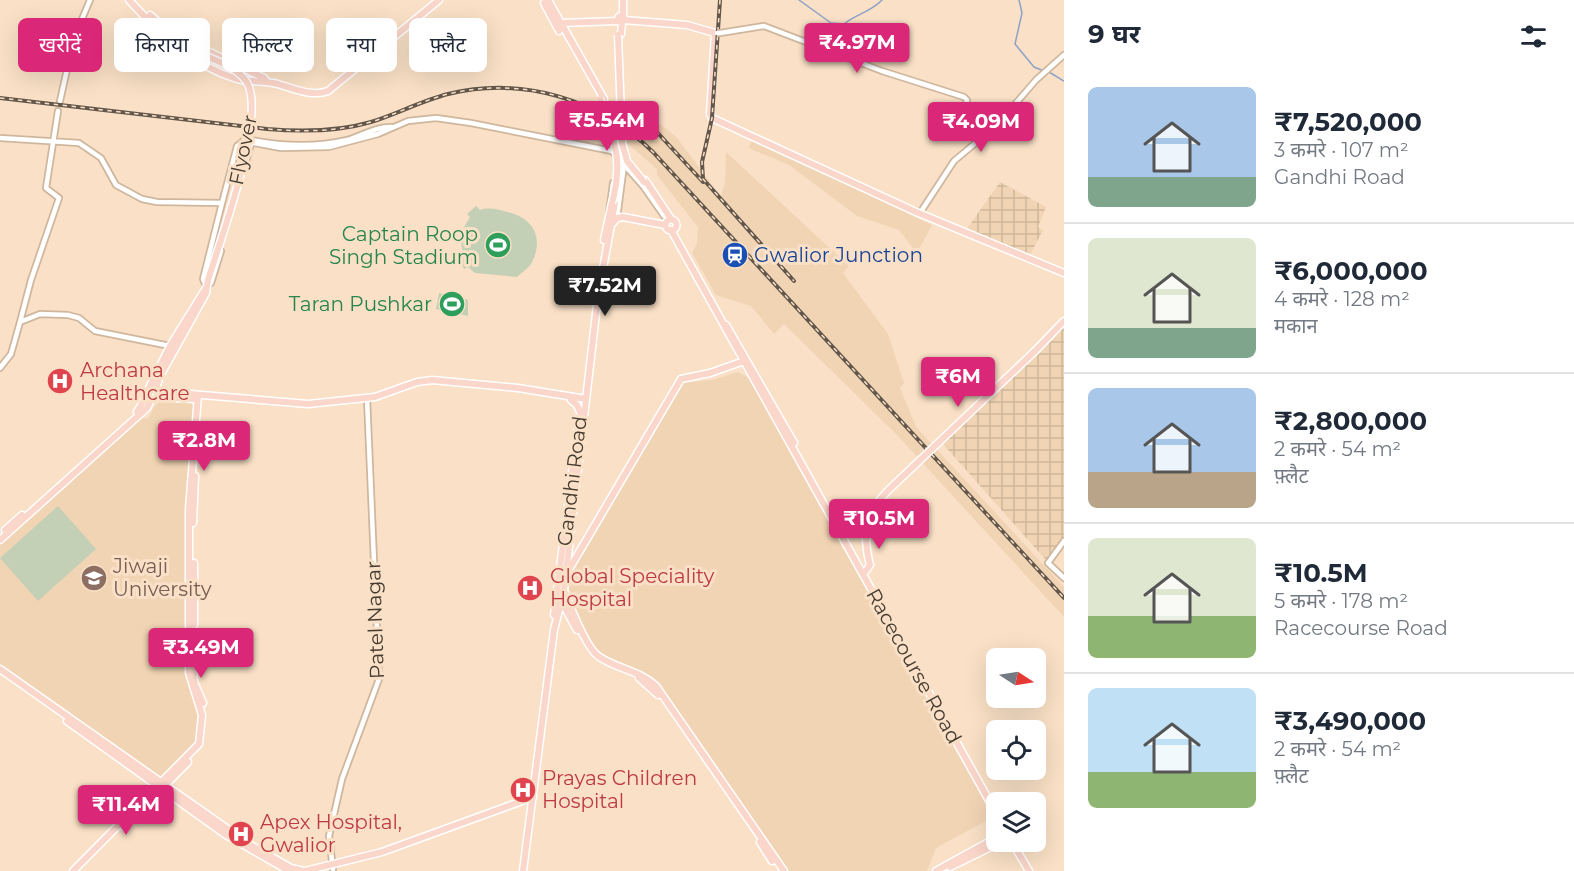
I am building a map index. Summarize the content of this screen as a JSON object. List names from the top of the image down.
{
  "streets": {
    "main road": ["Flyover", "Gandhi Road", "Racecourse Road"],
    "street": ["Patel Nagar"]
  },
  "places": {
    "sports": ["Captain Roop Singh Stadium", "Taran Pushkar"],
    "station": ["Gwalior Junction"],
    "hospital": [
      "Archana Healthcare",
      "Global Speciality Hospital",
      "Prayas Children Hospital",
      "Apex Hospital, Gwalior"
    ],
    "school or university": ["Jiwaji University"]
  },
  "north": "right",
  "page": {
    "heading": "9 घर",
    "chip": [
      "खरीदें",
      "किराया",
      "फ़िल्टर",
      "नया",
      "फ़्लैट"
    ],
    "price": [
      "₹4.97M",
      "₹5.54M",
      "₹4.09M",
      "₹7.52M",
      "₹6M",
      "₹2.8M",
      "₹10.5M",
      "₹3.49M",
      "₹11.4M"
    ],
    "list": [
      {
        "name": "₹7,520,000",
        "note": "3 कमरे · 107 m² · Gandhi Road"
      },
      {
        "name": "₹6,000,000",
        "note": "4 कमरे · 128 m² · मकान"
      },
      {
        "name": "₹2,800,000",
        "note": "2 कमरे · 54 m² · फ़्लैट"
      },
      {
        "name": "₹10.5M",
        "note": "5 कमरे · 178 m² · Racecourse Road"
      },
      {
        "name": "₹3,490,000",
        "note": "2 कमरे · 54 m² · फ़्लैट"
      }
    ]
  }
}
